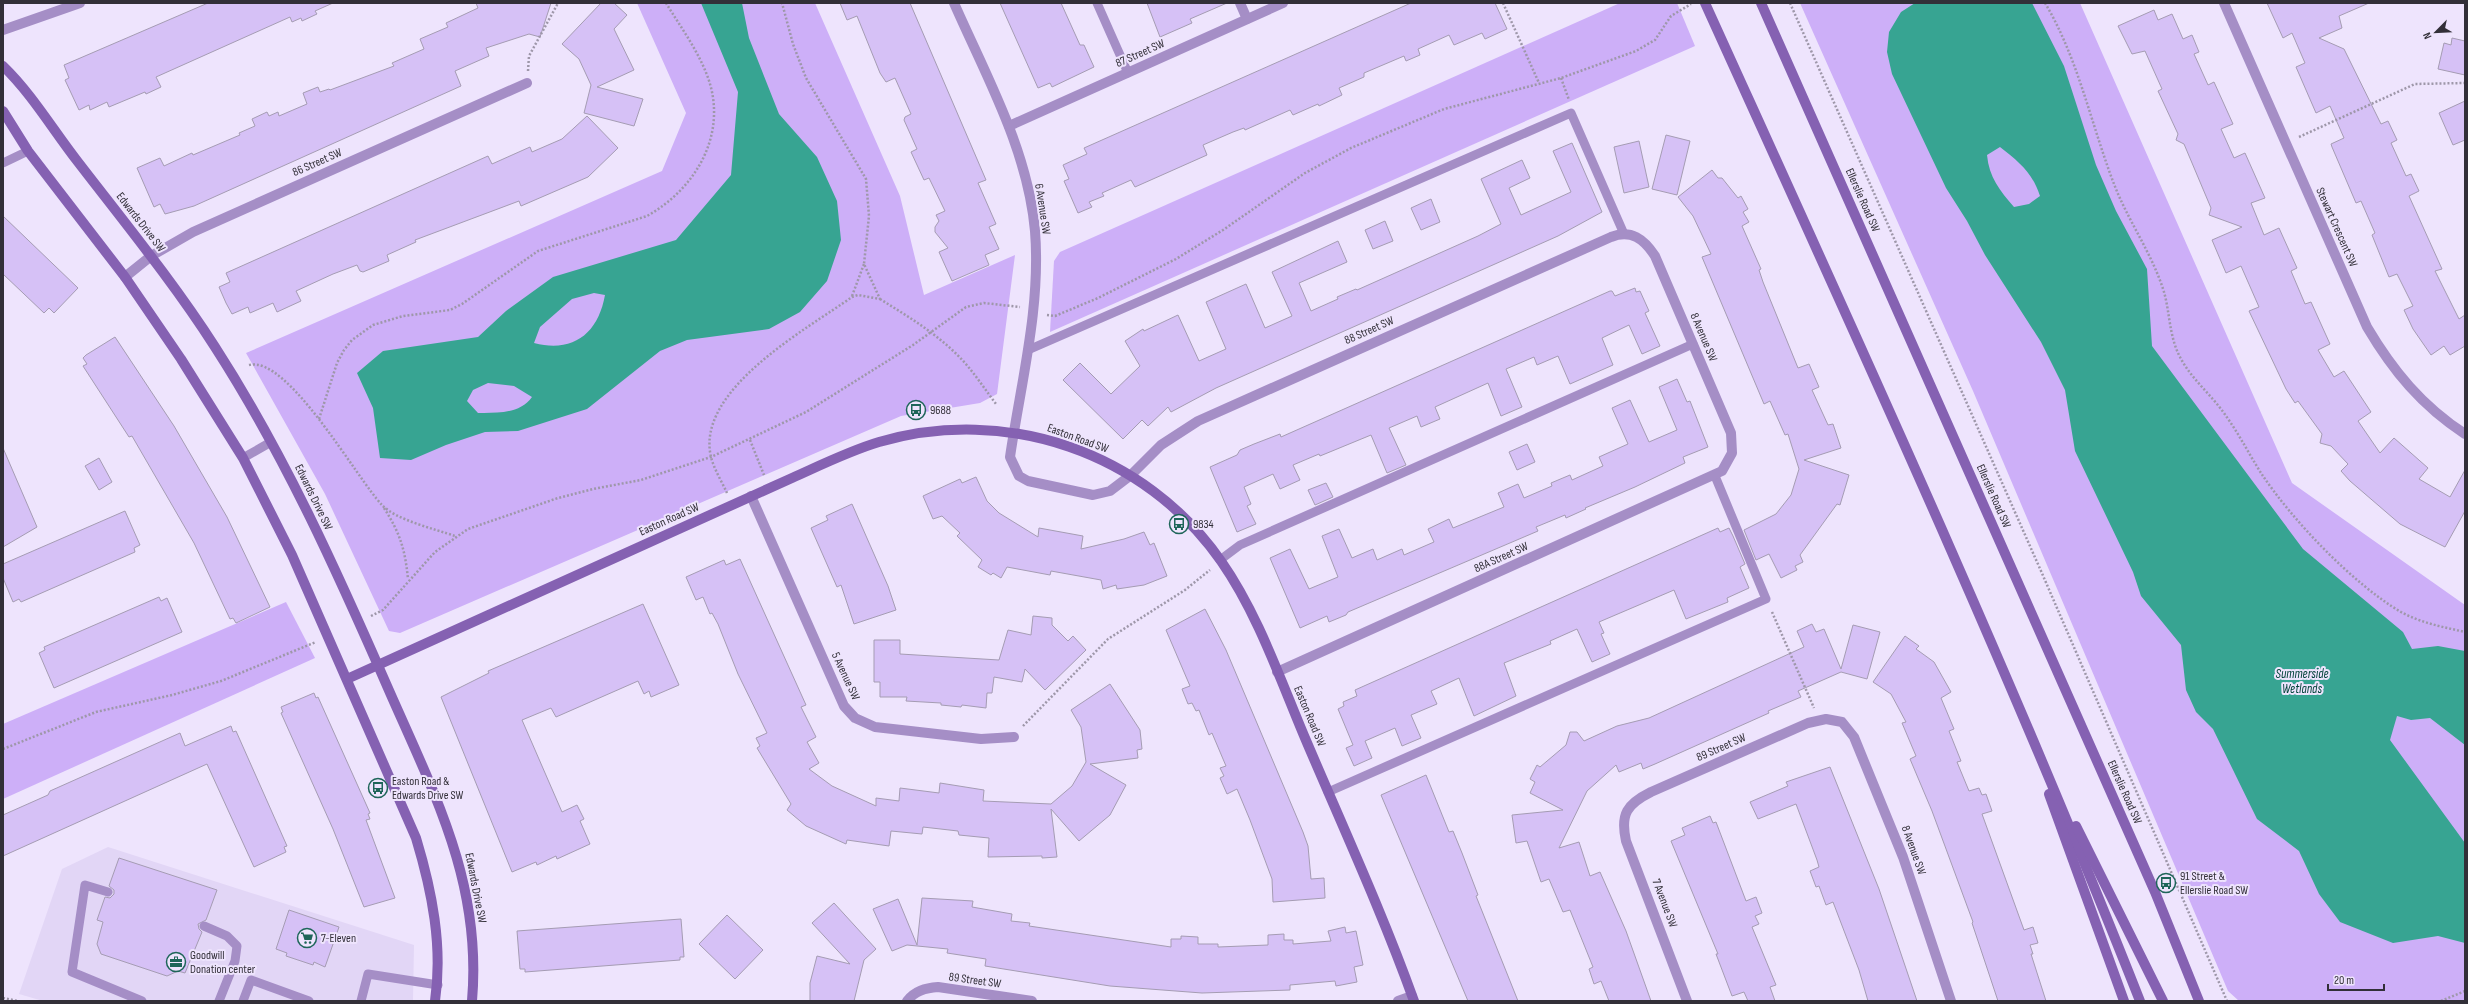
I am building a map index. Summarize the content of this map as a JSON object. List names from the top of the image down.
{
  "streets": {
    "street": [
      "87 Street SW",
      "86 Street SW",
      "Ellerslie Road SW",
      "6 Avenue SW",
      "Edwards Drive SW",
      "Stewart Crescent SW",
      "88 Street SW",
      "8 Avenue SW",
      "Easton Road SW",
      "88A Street SW",
      "5 Avenue SW",
      "89 Street SW",
      "7 Avenue SW"
    ]
  },
  "crossings": [
    ["87 Street SW", "6 Avenue SW"],
    ["86 Street SW", "Edwards Drive SW"],
    ["6 Avenue SW", "Easton Road SW"],
    ["Edwards Drive SW", "Easton Road SW"],
    ["88 Street SW", "8 Avenue SW"],
    ["88 Street SW", "Easton Road SW"],
    ["8 Avenue SW", "88A Street SW"],
    ["8 Avenue SW", "89 Street SW"],
    ["Easton Road SW", "88A Street SW"],
    ["Easton Road SW", "5 Avenue SW"],
    ["89 Street SW", "7 Avenue SW"]
  ],
  "water": ["Summerside Wetlands"],
  "places": {
    "bus stop": [
      "9688",
      "9834",
      "Easton Road & Edwards Drive SW",
      "91 Street & Ellerslie Road SW"
    ],
    "supermarket": ["7-Eleven"],
    "office": ["Goodwill Donation center"]
  },
  "scale_bar": "20 m",
  "north": "bottom left"
}
